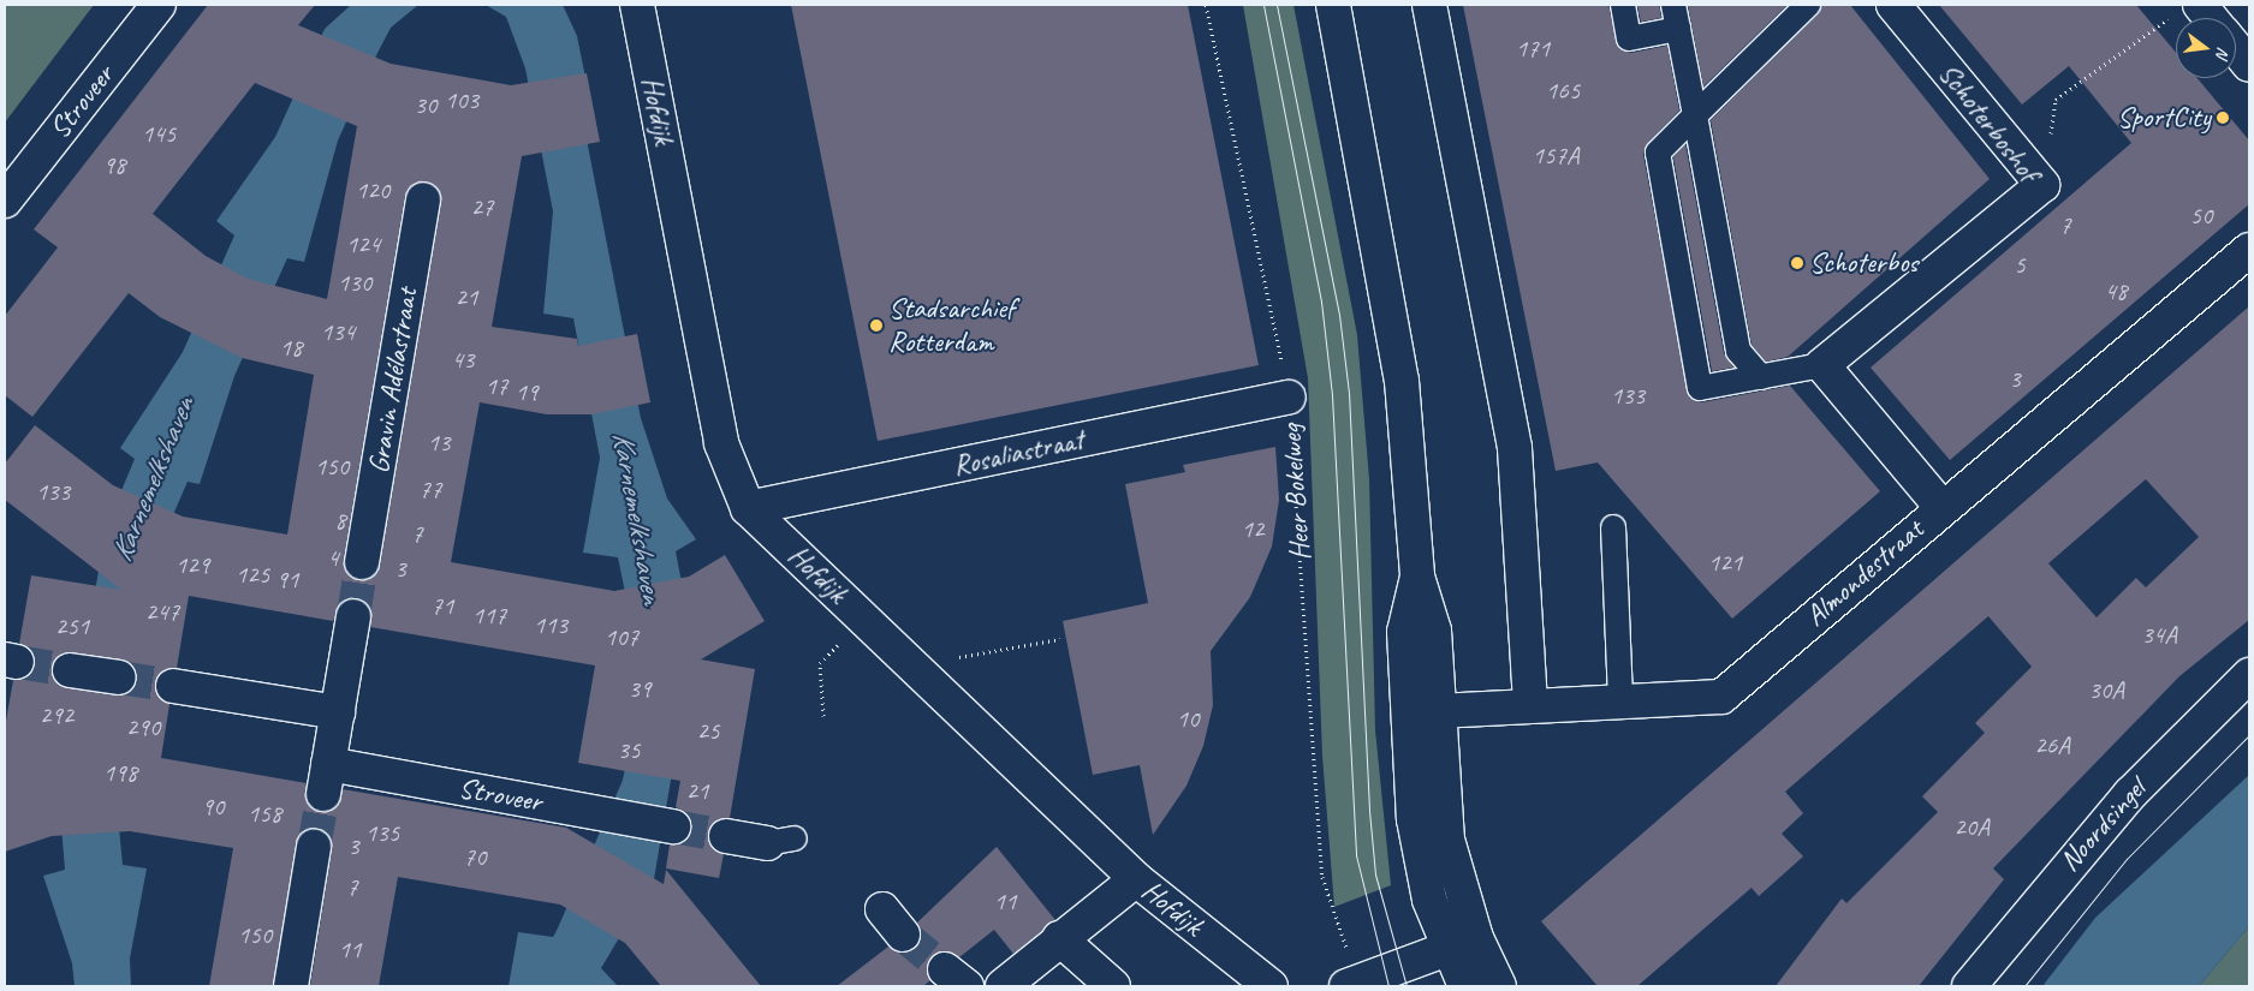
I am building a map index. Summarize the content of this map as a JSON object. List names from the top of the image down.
{
  "streets": {
    "street": [
      "Stroveer",
      "Hofdijk",
      "Schoterboshof",
      "Gravin Adélastraat",
      "Rosaliastraat",
      "Almondestraat",
      "Noordsingel"
    ],
    "path": ["Heer Bokelweg"]
  },
  "crossings": [
    ["Hofdijk", "Rosaliastraat"],
    ["Rosaliastraat", "Heer Bokelweg"]
  ],
  "water": ["Karnemelkshaven"],
  "places": ["SportCity", "Schoterbos", "Stadsarchief Rotterdam"],
  "house_numbers": [
    "171",
    "165",
    "103",
    "30",
    "145",
    "157A",
    "98",
    "120",
    "27",
    "50",
    "7",
    "124",
    "5",
    "130",
    "48",
    "21",
    "134",
    "18",
    "43",
    "3",
    "17",
    "19",
    "133",
    "13",
    "150",
    "77",
    "133",
    "8",
    "12",
    "7",
    "4",
    "121",
    "129",
    "3",
    "125",
    "91",
    "71",
    "247",
    "117",
    "113",
    "251",
    "34A",
    "107",
    "39",
    "30A",
    "292",
    "10",
    "290",
    "25",
    "26A",
    "35",
    "198",
    "21",
    "90",
    "158",
    "20A",
    "135",
    "3",
    "70",
    "7",
    "11",
    "150",
    "11"
  ],
  "north": "right"
}
